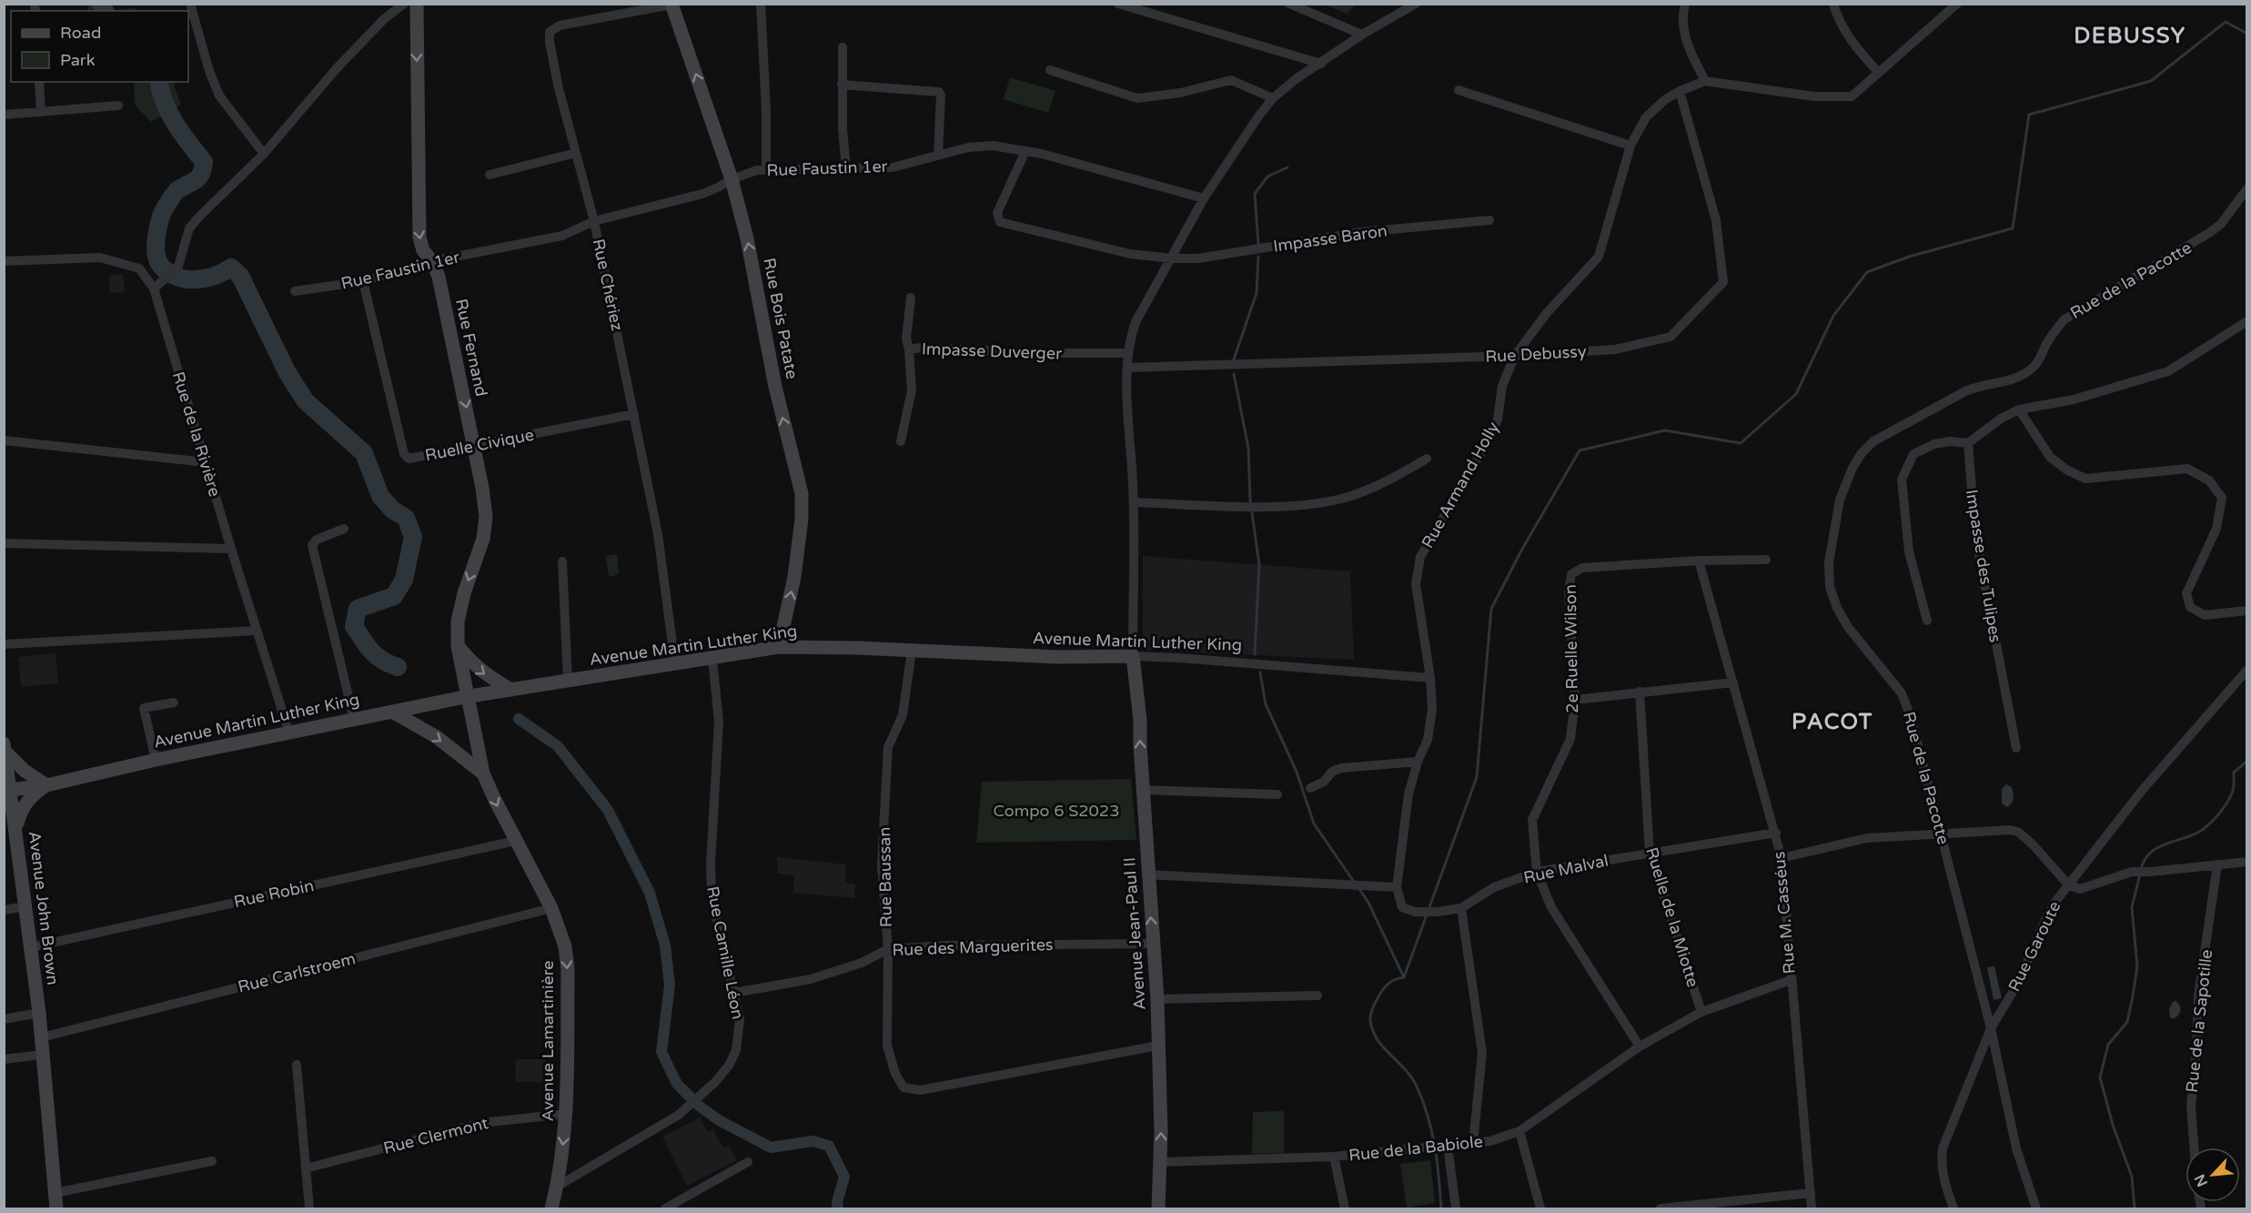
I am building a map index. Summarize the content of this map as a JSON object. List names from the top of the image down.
{
  "streets": {
    "street": [
      "Rue Faustin 1er",
      "Impasse Baron",
      "Rue de la Pacotte",
      "Rue Chériez",
      "Rue Bois Patate",
      "Rue Fernand",
      "Impasse Duverger",
      "Rue Debussy",
      "Rue de la Rivière",
      "Ruelle Civique",
      "Rue Armand Holly",
      "Impasse des Tulipes",
      "Avenue Martin Luther King",
      "2e Ruelle Wilson",
      "Rue Malval",
      "Rue Baussan",
      "Rue Robin",
      "Avenue John Brown",
      "Rue M. Casséus",
      "Ruelle de la Miotte",
      "Avenue Jean-Paul II",
      "Rue Garoute",
      "Rue des Marguerites",
      "Rue Camille Léon",
      "Rue Carlstroem",
      "Rue de la Sapotille",
      "Avenue Lamartinière",
      "Rue Clermont",
      "Rue de la Babiole"
    ]
  },
  "crossings": [
    ["Rue Faustin 1er", "Impasse Baron"],
    ["Rue Faustin 1er", "Rue Chériez"],
    ["Rue Faustin 1er", "Rue Bois Patate"],
    ["Rue Faustin 1er", "Rue Fernand"],
    ["Rue Faustin 1er", "Ruelle Civique"],
    ["Rue de la Pacotte", "Rue Garoute"],
    ["Rue Chériez", "Rue Bois Patate"],
    ["Rue Chériez", "Ruelle Civique"],
    ["Rue Chériez", "Avenue Martin Luther King"],
    ["Rue Bois Patate", "Avenue Martin Luther King"],
    ["Rue Fernand", "Ruelle Civique"],
    ["Rue Fernand", "Avenue Martin Luther King"],
    ["Rue Fernand", "Avenue Lamartinière"],
    ["Rue Debussy", "Rue Armand Holly"],
    ["Rue de la Rivière", "Avenue Martin Luther King"],
    ["Rue Armand Holly", "Avenue Martin Luther King"],
    ["Rue Armand Holly", "Rue Malval"],
    ["Avenue Martin Luther King", "Rue Baussan"],
    ["Avenue Martin Luther King", "Avenue John Brown"],
    ["Avenue Martin Luther King", "Avenue Jean-Paul II"],
    ["Avenue Martin Luther King", "Rue Camille Léon"],
    ["Avenue Martin Luther King", "Avenue Lamartinière"],
    ["2e Ruelle Wilson", "Rue Malval"],
    ["2e Ruelle Wilson", "Rue M. Casséus"],
    ["2e Ruelle Wilson", "Rue de la Babiole"],
    ["Rue Malval", "Rue M. Casséus"],
    ["Rue Malval", "Ruelle de la Miotte"],
    ["Rue Baussan", "Avenue Jean-Paul II"],
    ["Rue Baussan", "Rue des Marguerites"],
    ["Rue Robin", "Avenue John Brown"],
    ["Rue Robin", "Avenue Lamartinière"],
    ["Avenue John Brown", "Rue Carlstroem"],
    ["Rue M. Casséus", "Rue de la Babiole"],
    ["Ruelle de la Miotte", "Rue de la Babiole"],
    ["Avenue Jean-Paul II", "Rue des Marguerites"],
    ["Avenue Jean-Paul II", "Rue de la Babiole"],
    ["Rue des Marguerites", "Rue Camille Léon"],
    ["Rue Camille Léon", "Avenue Lamartinière"],
    ["Rue Carlstroem", "Avenue Lamartinière"],
    ["Avenue Lamartinière", "Rue Clermont"]
  ],
  "one_way": ["Rue Fernand", "Avenue Jean-Paul II", "Avenue Lamartinière"],
  "districts": ["DEBUSSY", "PACOT"],
  "parks": ["Compo 6 S2023"],
  "legend": ["Road", "Park"],
  "north": "bottom left"
}
